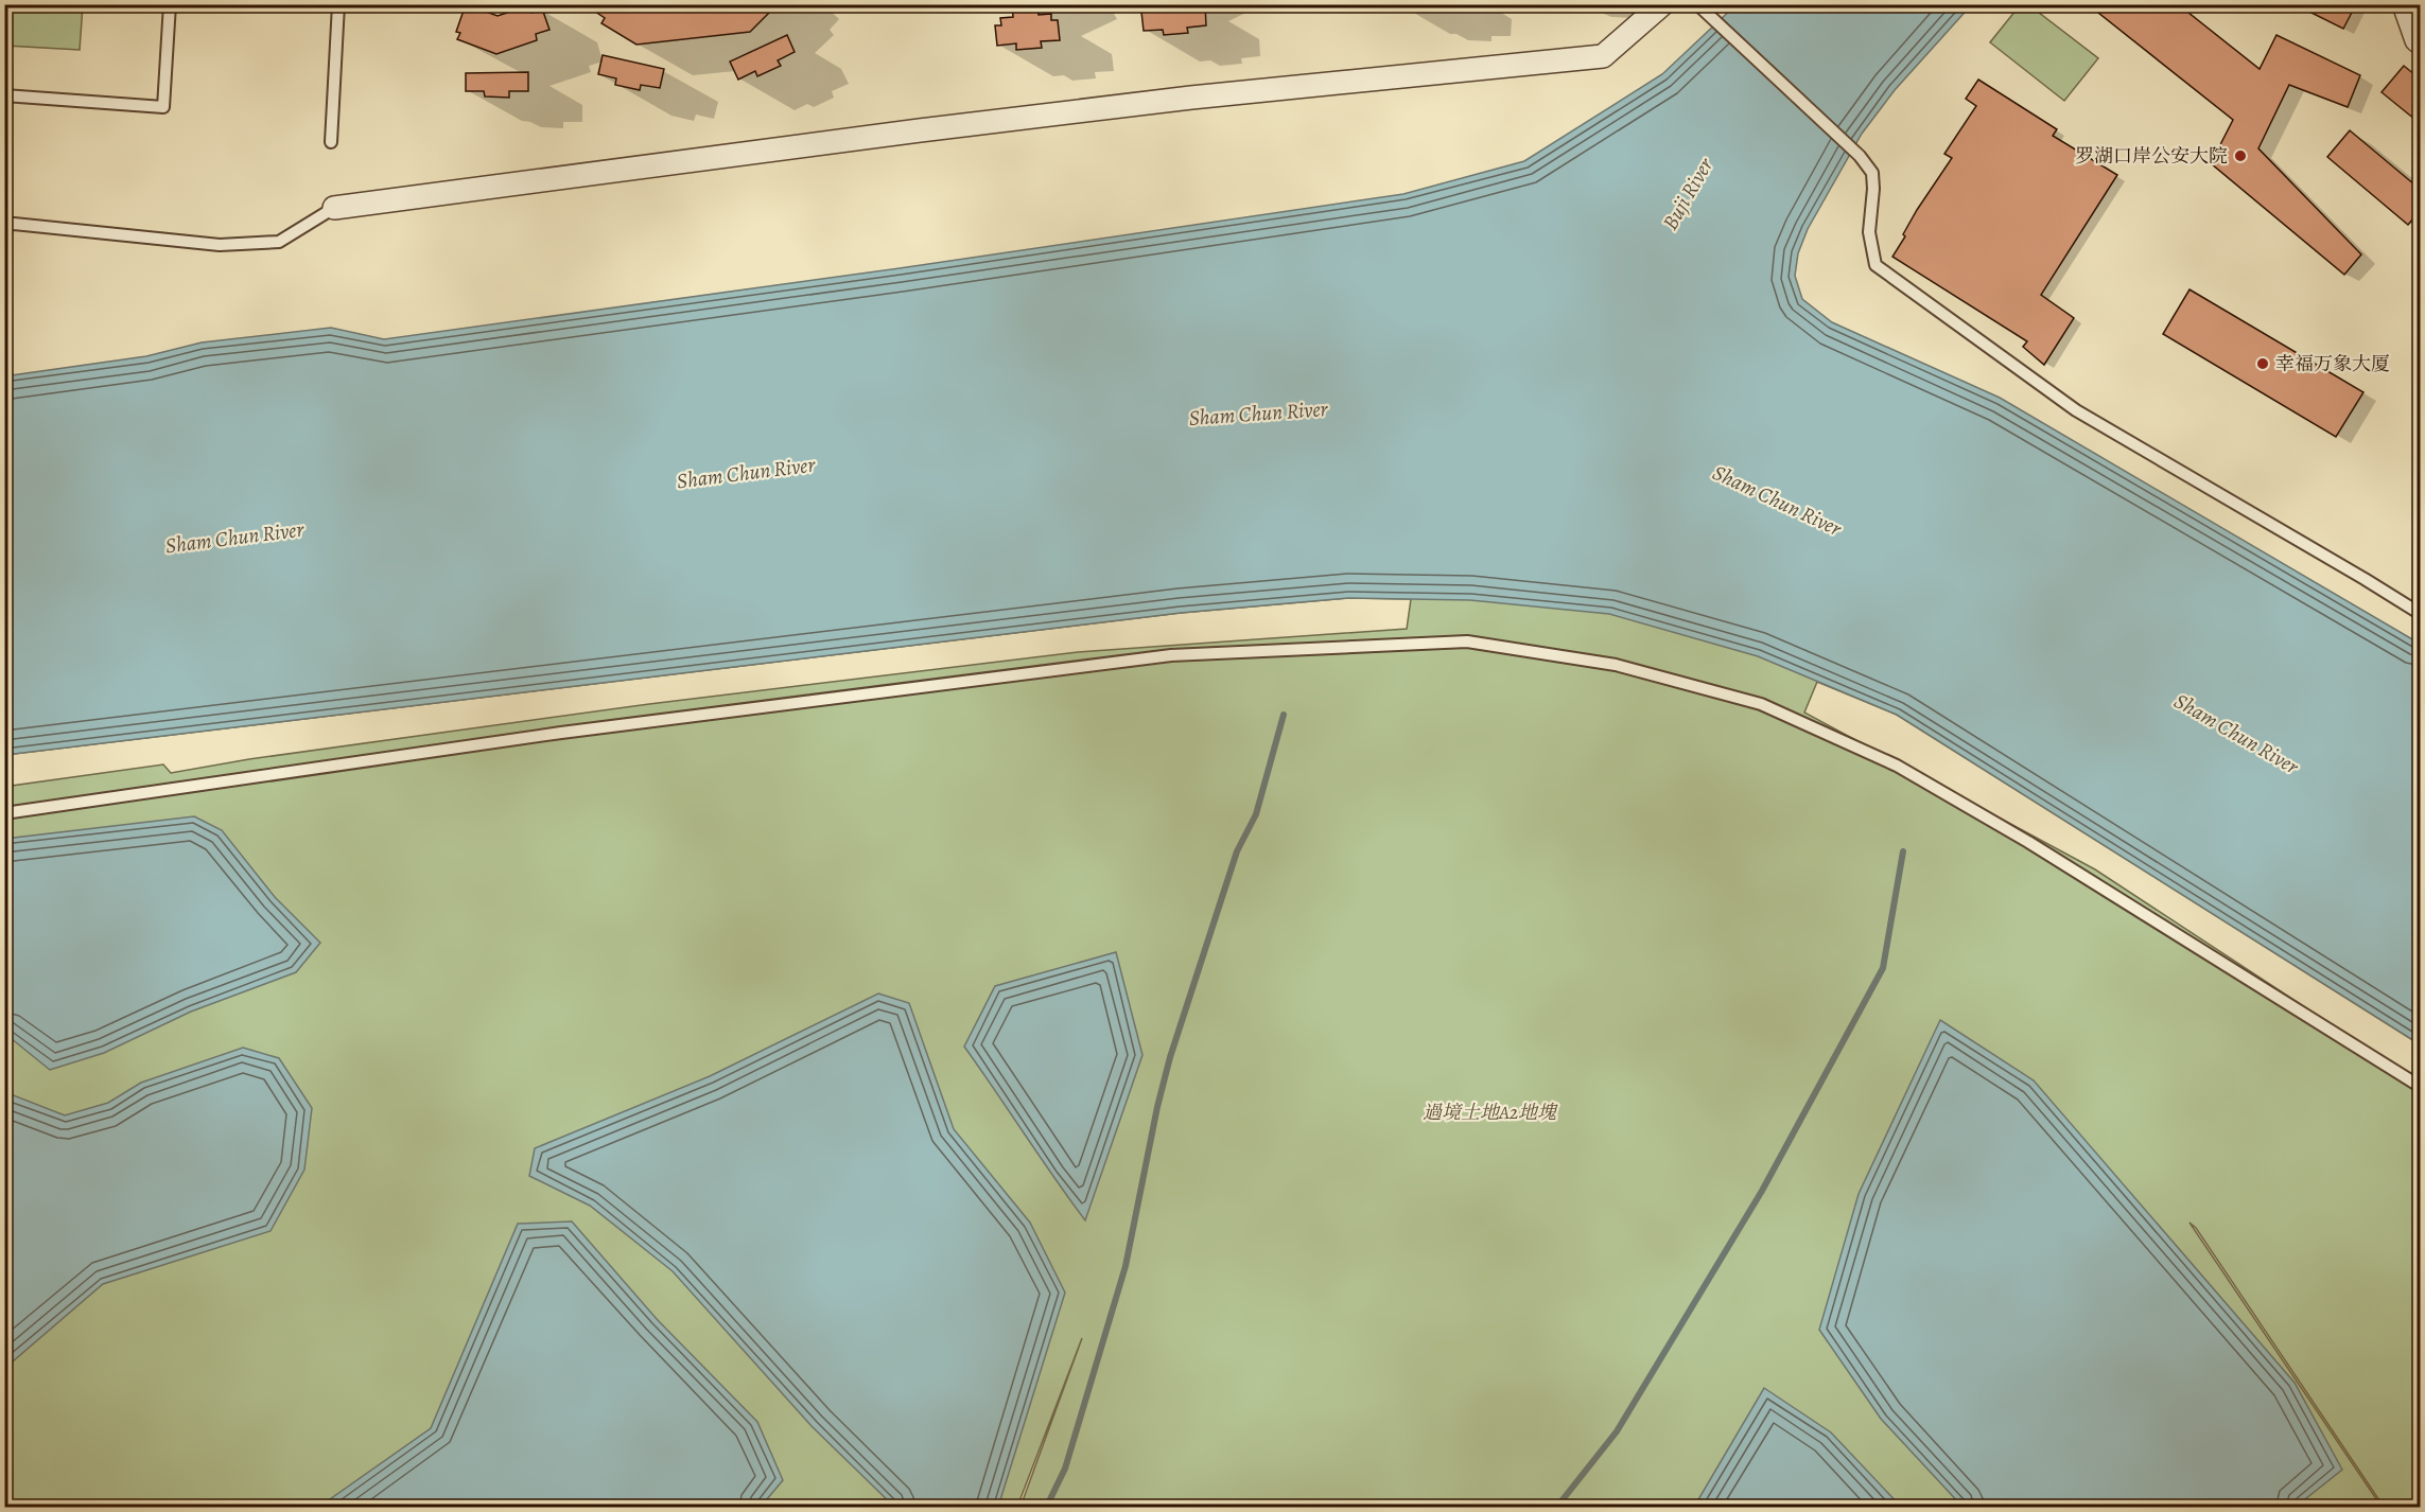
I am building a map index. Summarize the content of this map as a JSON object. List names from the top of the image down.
{
  "water": ["Buji River", "Sham Chun River"],
  "parks": ["過境土地A2地塊"],
  "places": ["罗湖口岸公安大院", "幸福万象大厦"]
}
